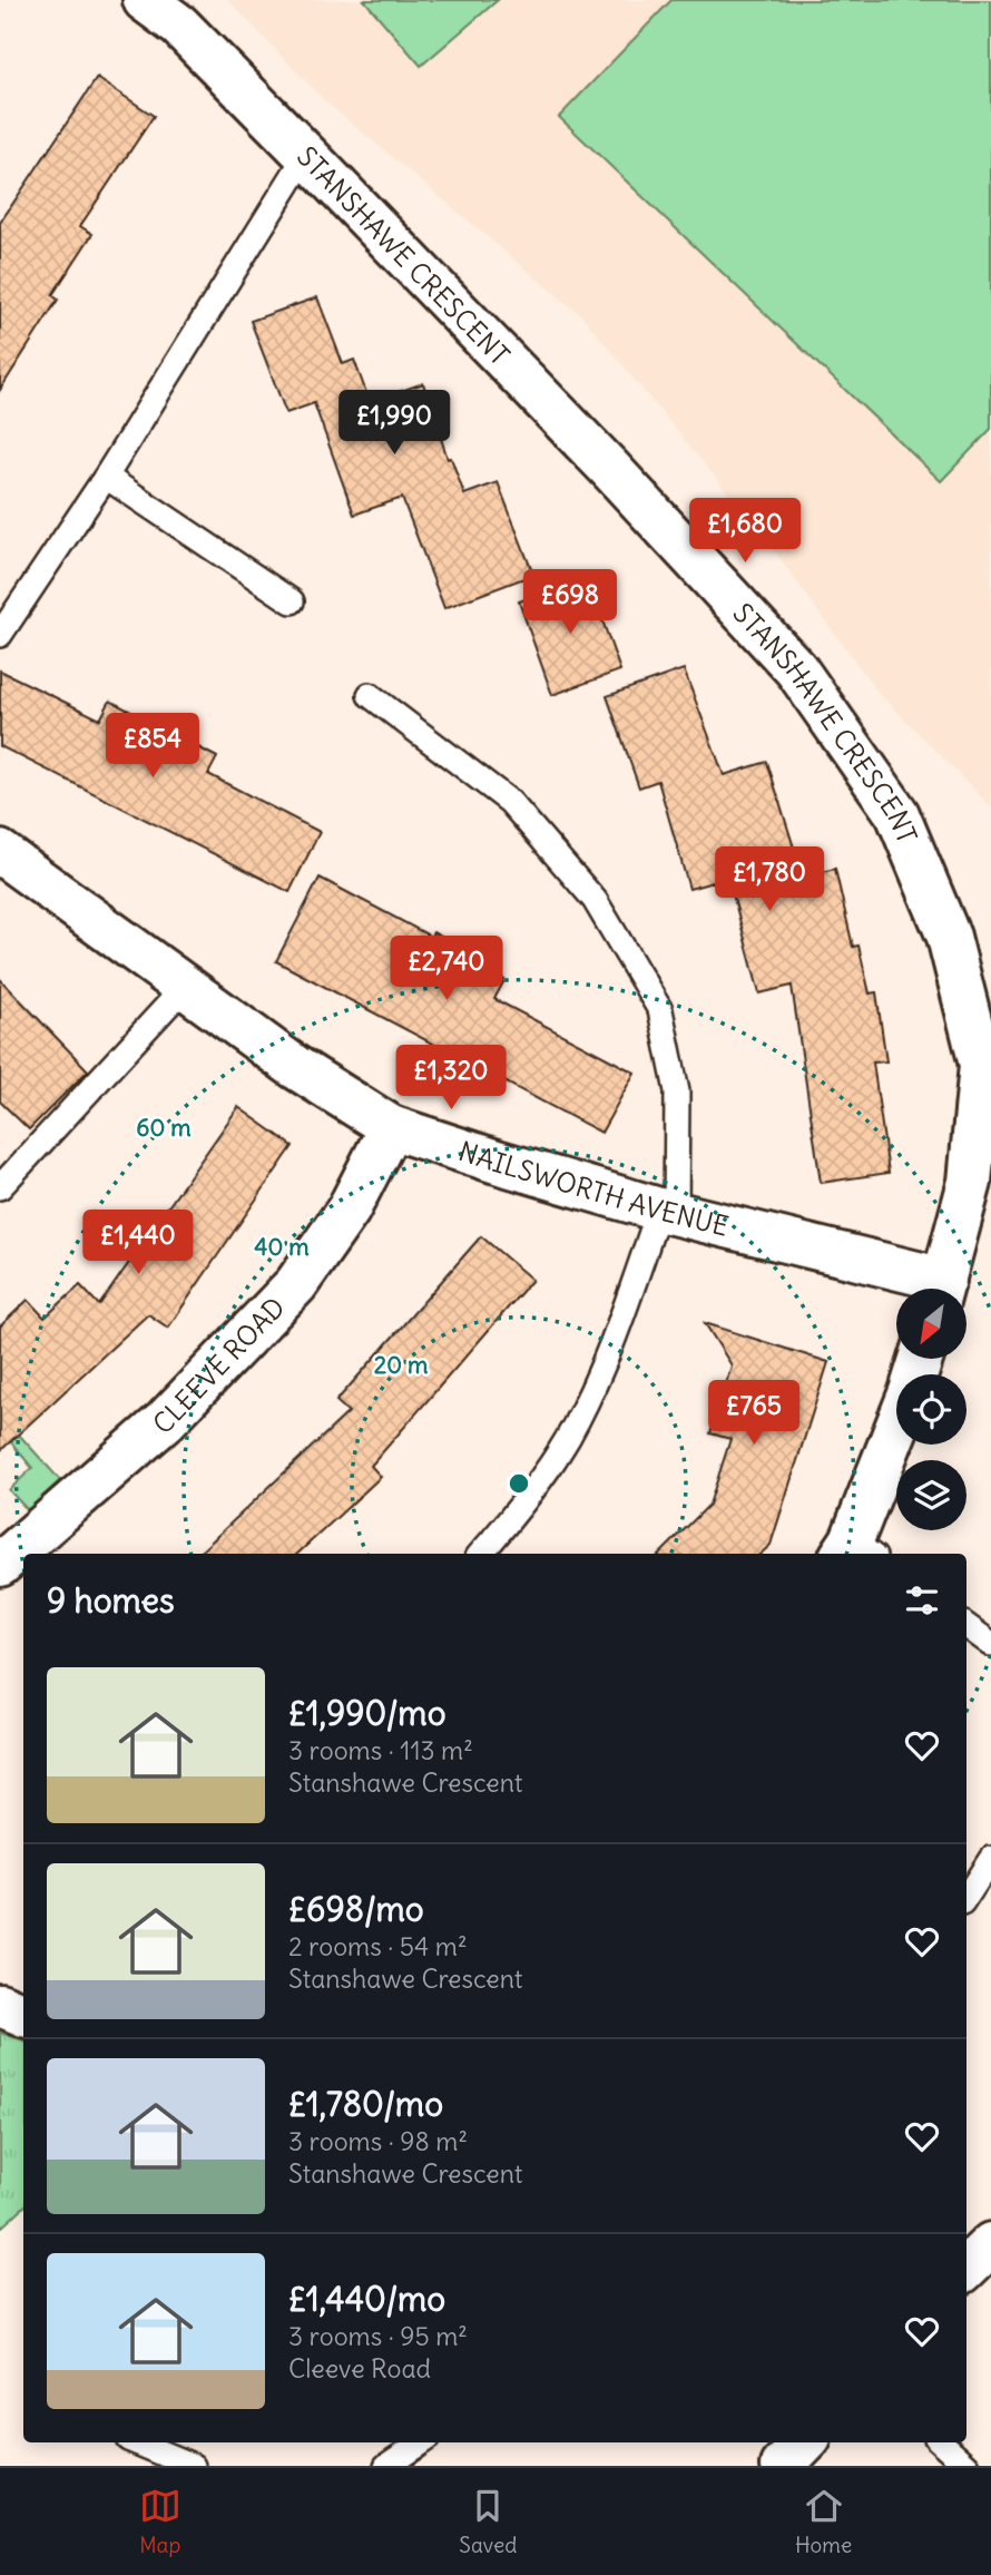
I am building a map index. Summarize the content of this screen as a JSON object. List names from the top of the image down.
{
  "streets": {
    "street": ["STANSHAWE CRESCENT", "NAILSWORTH AVENUE", "CLEEVE ROAD"]
  },
  "crossings": [
    ["NAILSWORTH AVENUE", "CLEEVE ROAD"]
  ],
  "north": "bottom left",
  "page": {
    "price": [
      "£1,990",
      "£1,680",
      "£698",
      "£854",
      "£1,780",
      "£2,740",
      "£1,320",
      "£1,440",
      "£765"
    ],
    "heading": "9 homes",
    "list": [
      {
        "name": "£1,990/mo",
        "note": "3 rooms · 113 m² · Stanshawe Crescent"
      },
      {
        "name": "£698/mo",
        "note": "2 rooms · 54 m² · Stanshawe Crescent"
      },
      {
        "name": "£1,780/mo",
        "note": "3 rooms · 98 m² · Stanshawe Crescent"
      },
      {
        "name": "£1,440/mo",
        "note": "3 rooms · 95 m² · Cleeve Road"
      }
    ],
    "tabs": ["Map", "Saved", "Home"]
  },
  "rings": ["60 m", "40 m", "20 m"]
}
